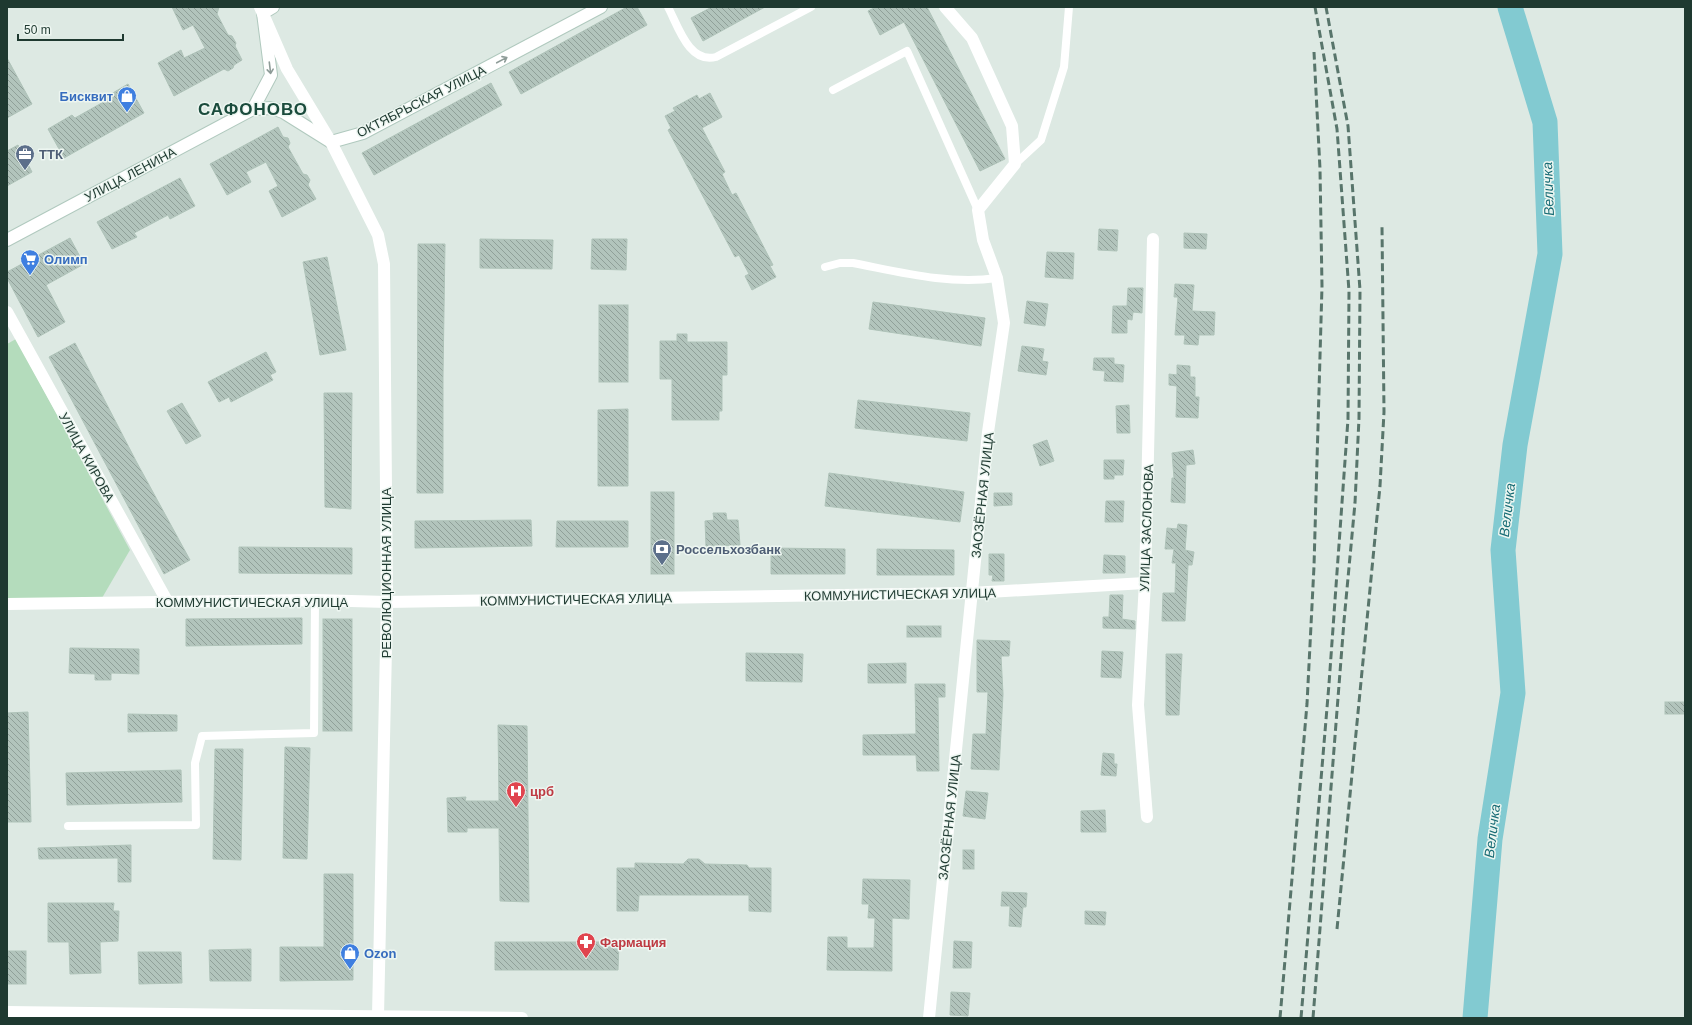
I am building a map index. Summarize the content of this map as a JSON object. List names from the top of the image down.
{
  "streets": {
    "street": [
      "ОКТЯБРЬСКАЯ УЛИЦА",
      "УЛИЦА ЛЕНИНА",
      "УЛИЦА КИРОВА",
      "ЗАОЗЁРНАЯ УЛИЦА",
      "УЛИЦА ЗАСЛОНОВА",
      "РЕВОЛЮЦИОННАЯ УЛИЦА",
      "КОММУНИСТИЧЕСКАЯ УЛИЦА"
    ]
  },
  "crossings": [
    ["ОКТЯБРЬСКАЯ УЛИЦА", "РЕВОЛЮЦИОННАЯ УЛИЦА"],
    ["УЛИЦА КИРОВА", "КОММУНИСТИЧЕСКАЯ УЛИЦА"],
    ["ЗАОЗЁРНАЯ УЛИЦА", "КОММУНИСТИЧЕСКАЯ УЛИЦА"],
    ["УЛИЦА ЗАСЛОНОВА", "КОММУНИСТИЧЕСКАЯ УЛИЦА"],
    ["РЕВОЛЮЦИОННАЯ УЛИЦА", "КОММУНИСТИЧЕСКАЯ УЛИЦА"]
  ],
  "one_way": ["ОКТЯБРЬСКАЯ УЛИЦА"],
  "districts": ["САФОНОВО"],
  "water": ["Величка"],
  "places": {
    "shop": ["Бисквит", "Ozon"],
    "office": ["ТТК"],
    "supermarket": ["Олимп"],
    "bank": ["Россельхозбанк"],
    "hospital": ["црб"],
    "pharmacy": ["Фармация"]
  },
  "scale_bar": "50 m"
}
